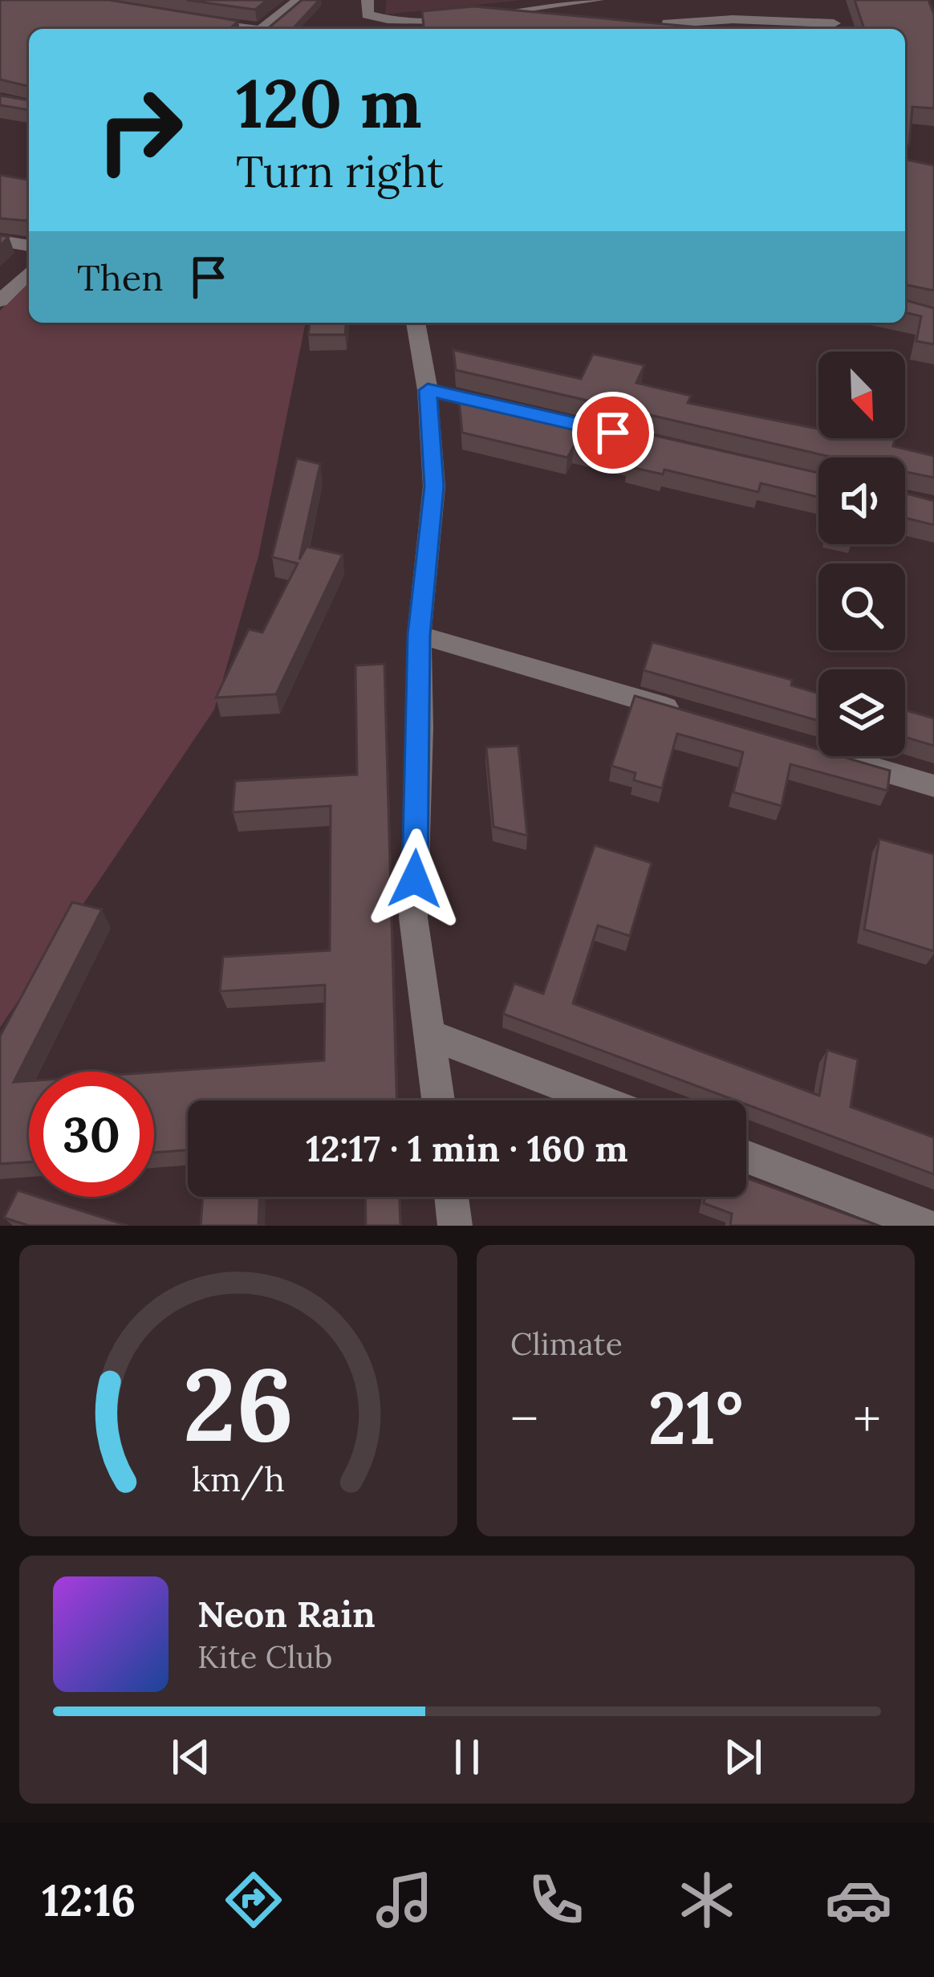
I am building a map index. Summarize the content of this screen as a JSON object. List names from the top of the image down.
{
  "north": "bottom right",
  "page": {
    "turn": ["120 m", "Turn right"],
    "then": "Then",
    "limit": "30",
    "trip": "12:17 · 1 min · 160 m",
    "tile": "Climate",
    "heat": ["−", "21°", "+"],
    "song": ["Neon Rain", "Kite Club"],
    "tabs": "12:16",
    "gauge": ["26", "km/h"]
  }
}
